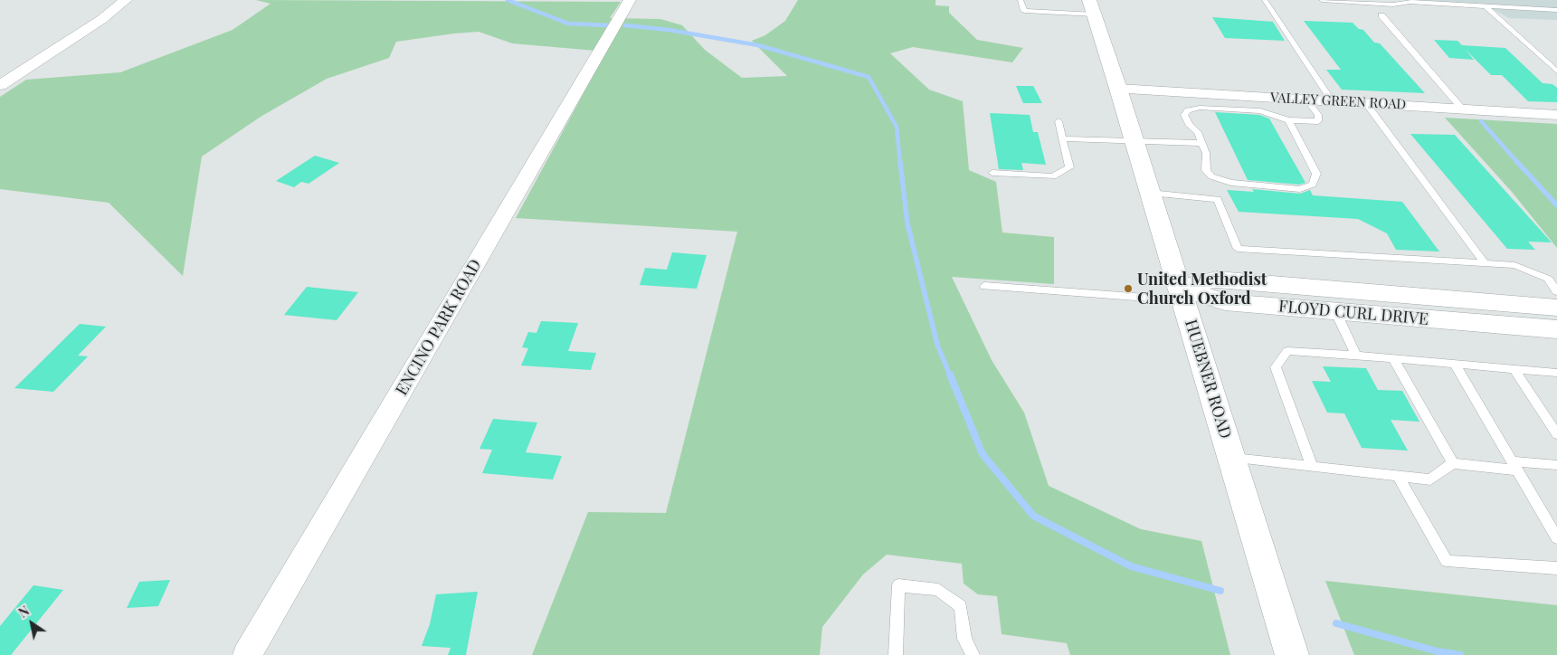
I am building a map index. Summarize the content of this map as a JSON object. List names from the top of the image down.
{
  "streets": {
    "main road": ["FLOYD CURL DRIVE", "HUEBNER ROAD"],
    "street": ["VALLEY GREEN ROAD", "ENCINO PARK ROAD"]
  },
  "crossings": [
    ["VALLEY GREEN ROAD", "HUEBNER ROAD"],
    ["FLOYD CURL DRIVE", "HUEBNER ROAD"]
  ],
  "places": ["United Methodist Church Oxford"],
  "north": "top left"
}
